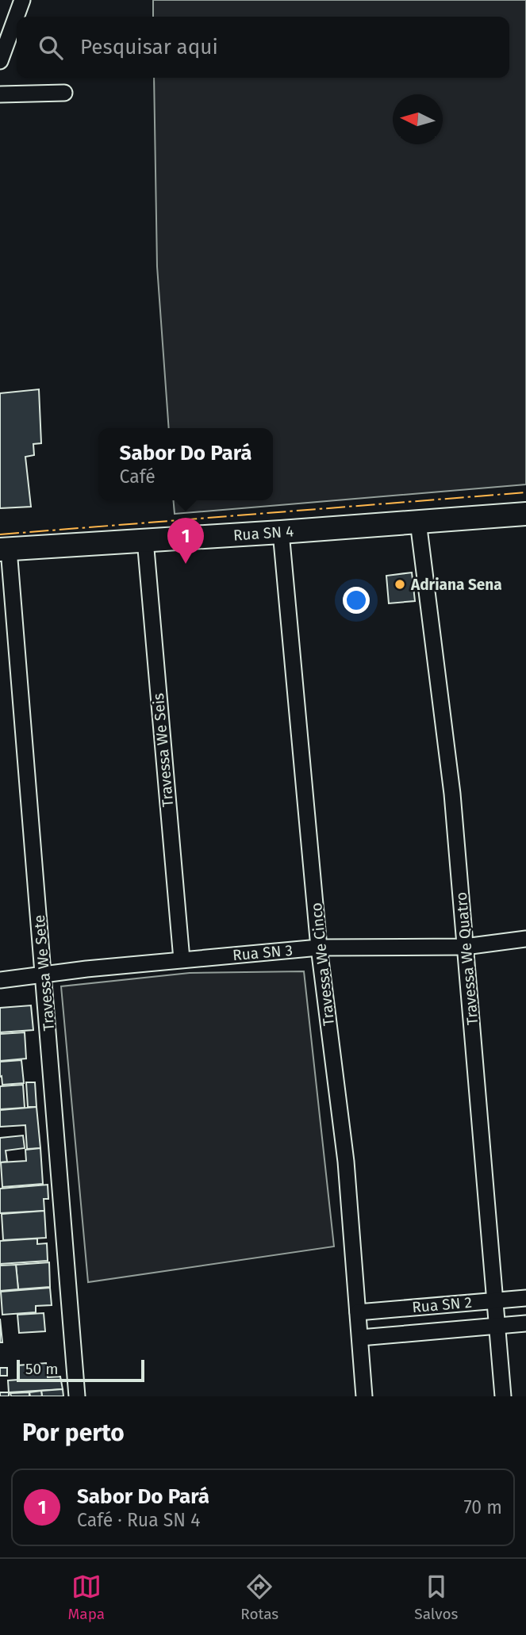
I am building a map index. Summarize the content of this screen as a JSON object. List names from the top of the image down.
{
  "streets": {
    "main road": ["Rua SN 4"],
    "street": [
      "Travessa We Seis",
      "Rua SN 3",
      "Travessa We Quatro",
      "Travessa We Cinco",
      "Travessa We Sete",
      "Rua SN 2"
    ]
  },
  "crossings": [
    ["Rua SN 4", "Travessa We Seis"],
    ["Rua SN 4", "Travessa We Quatro"],
    ["Rua SN 4", "Travessa We Cinco"],
    ["Rua SN 4", "Travessa We Sete"],
    ["Travessa We Seis", "Rua SN 3"],
    ["Rua SN 3", "Travessa We Quatro"],
    ["Rua SN 3", "Travessa We Cinco"],
    ["Rua SN 3", "Travessa We Sete"],
    ["Travessa We Quatro", "Rua SN 2"],
    ["Travessa We Cinco", "Rua SN 2"]
  ],
  "places": ["Adriana Sena"],
  "scale_bar": "50 m",
  "north": "left",
  "page": {
    "search": "Pesquisar aqui",
    "popup": ["Sabor Do Pará", "Café"],
    "pins": "1",
    "scale": "50 m",
    "heading": "Por perto",
    "list": [
      {
        "mark": "1",
        "name": "Sabor Do Pará",
        "note": "Café · Rua SN 4",
        "value": "70 m"
      }
    ],
    "nav": ["Mapa", "Rotas", "Salvos"]
  }
}
